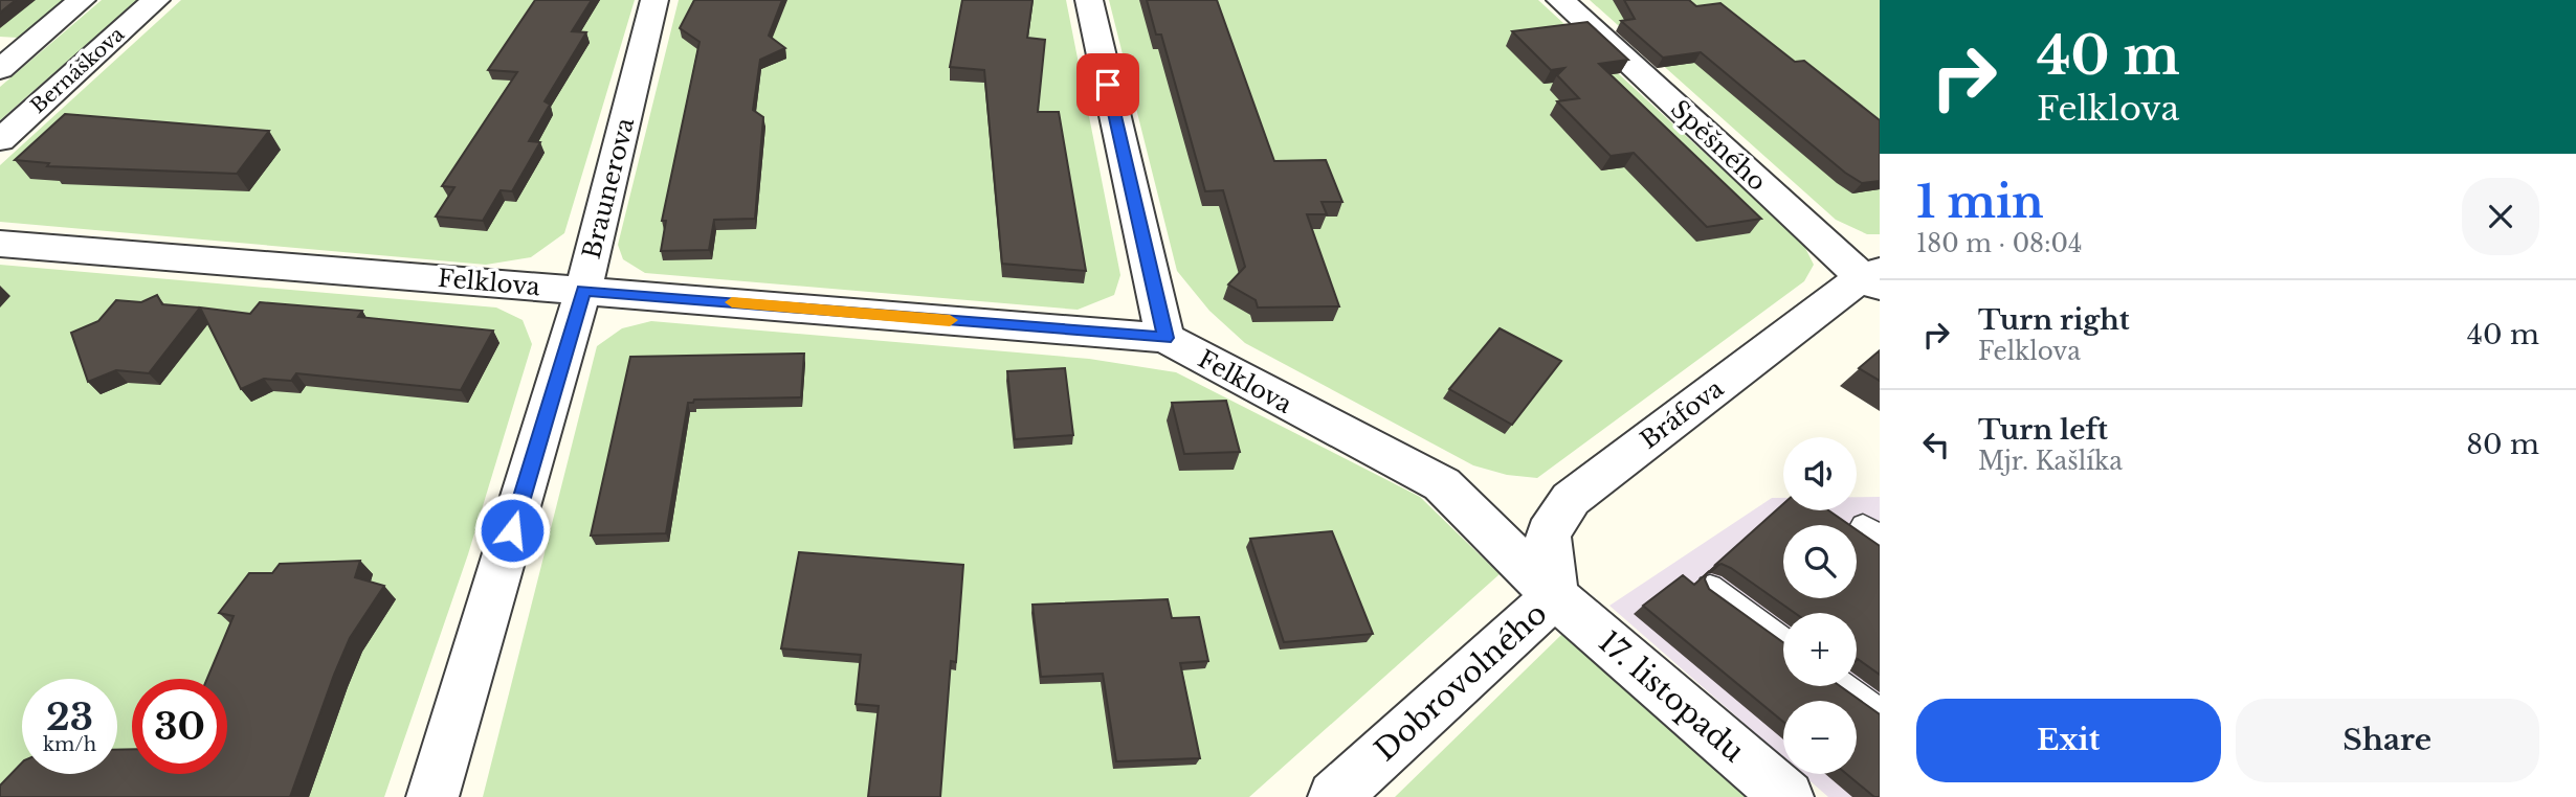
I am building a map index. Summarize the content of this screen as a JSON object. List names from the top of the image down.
{
  "streets": {
    "street": [
      "Bernáškova",
      "Spěšného",
      "Braunerova",
      "Felklova",
      "Bráfova",
      "Dobrovolného",
      "17. listopadu"
    ]
  },
  "crossings": [
    ["Spěšného", "Bráfova"],
    ["Braunerova", "Felklova"],
    ["Felklova", "Bráfova"],
    ["Felklova", "Dobrovolného"],
    ["Felklova", "17. listopadu"],
    ["Bráfova", "Dobrovolného"],
    ["Bráfova", "17. listopadu"],
    ["Dobrovolného", "17. listopadu"]
  ],
  "page": {
    "turn": ["40 m", "Felklova"],
    "heading": ["1 min", "180 m · 08:04"],
    "list": [
      {
        "name": "Turn right",
        "note": "Felklova",
        "value": "40 m"
      },
      {
        "name": "Turn left",
        "note": "Mjr. Kašlíka",
        "value": "80 m"
      }
    ],
    "map_buttons": ["+", "−"],
    "speed": "23 km/h",
    "limit": "30",
    "buttons": ["Exit", "Share"]
  }
}
